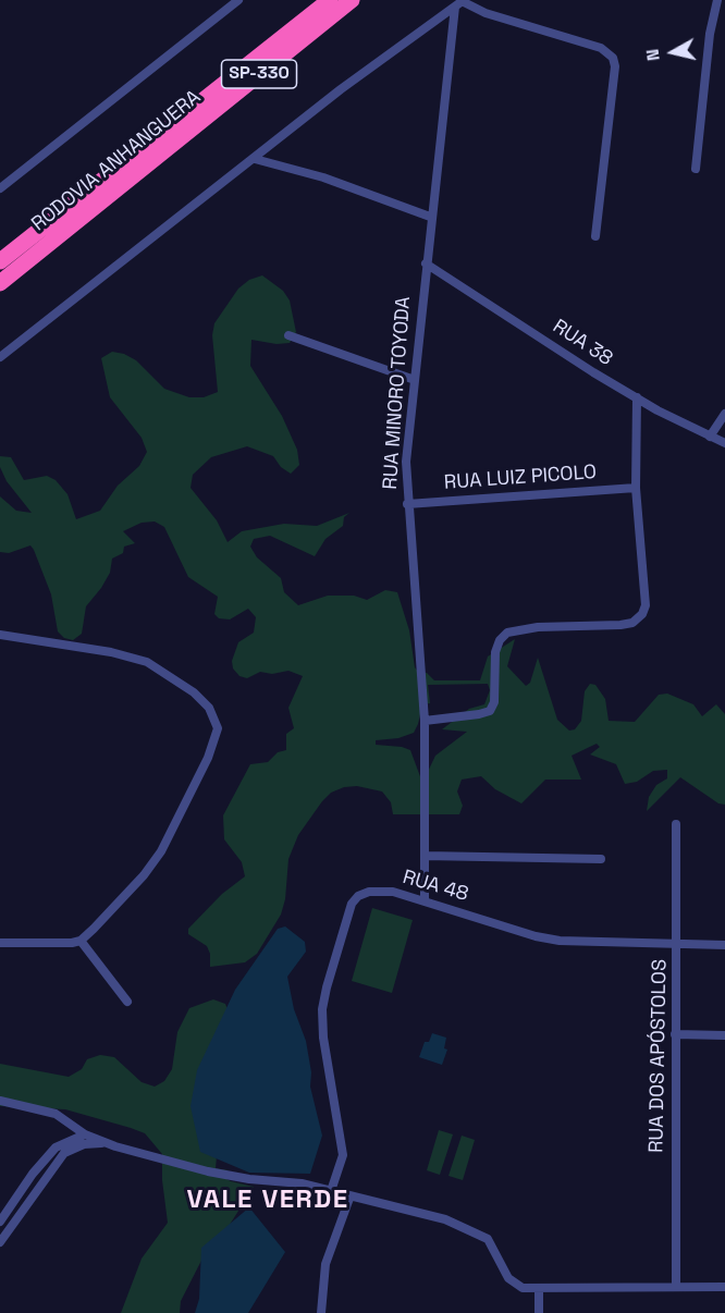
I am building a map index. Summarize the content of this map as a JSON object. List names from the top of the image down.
{
  "streets": {
    "highway": ["SP-330", "RODOVIA ANHANGUERA"],
    "street": [
      "RUA 38",
      "RUA MINORO TOYODA",
      "RUA LUIZ PICOLO",
      "RUA 48",
      "RUA DOS APÓSTOLOS"
    ]
  },
  "crossings": [
    ["RUA 38", "RUA MINORO TOYODA"],
    ["RUA MINORO TOYODA", "RUA LUIZ PICOLO"],
    ["RUA MINORO TOYODA", "RUA 48"],
    ["RUA 48", "RUA DOS APÓSTOLOS"]
  ],
  "districts": ["VALE VERDE"],
  "north": "left"
}
